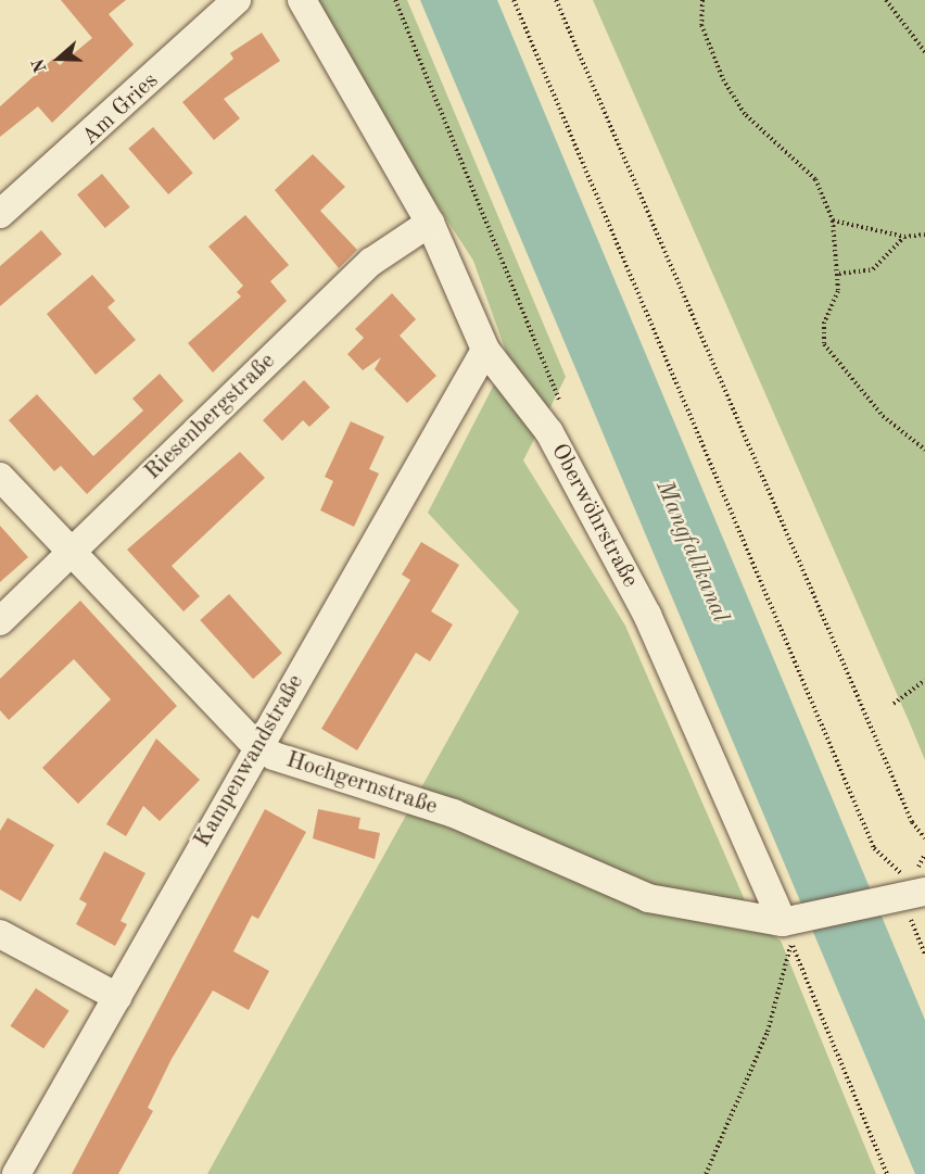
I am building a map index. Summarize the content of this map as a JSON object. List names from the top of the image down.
{
  "streets": {
    "street": [
      "Am Gries",
      "Riesenbergstraße",
      "Oberwöhrstraße",
      "Kampenwandstraße",
      "Hochgernstraße"
    ]
  },
  "crossings": [
    ["Riesenbergstraße", "Oberwöhrstraße"],
    ["Riesenbergstraße", "Hochgernstraße"],
    ["Oberwöhrstraße", "Kampenwandstraße"],
    ["Oberwöhrstraße", "Hochgernstraße"],
    ["Kampenwandstraße", "Hochgernstraße"]
  ],
  "water": ["Mangfallkanal"],
  "north": "left"
}
